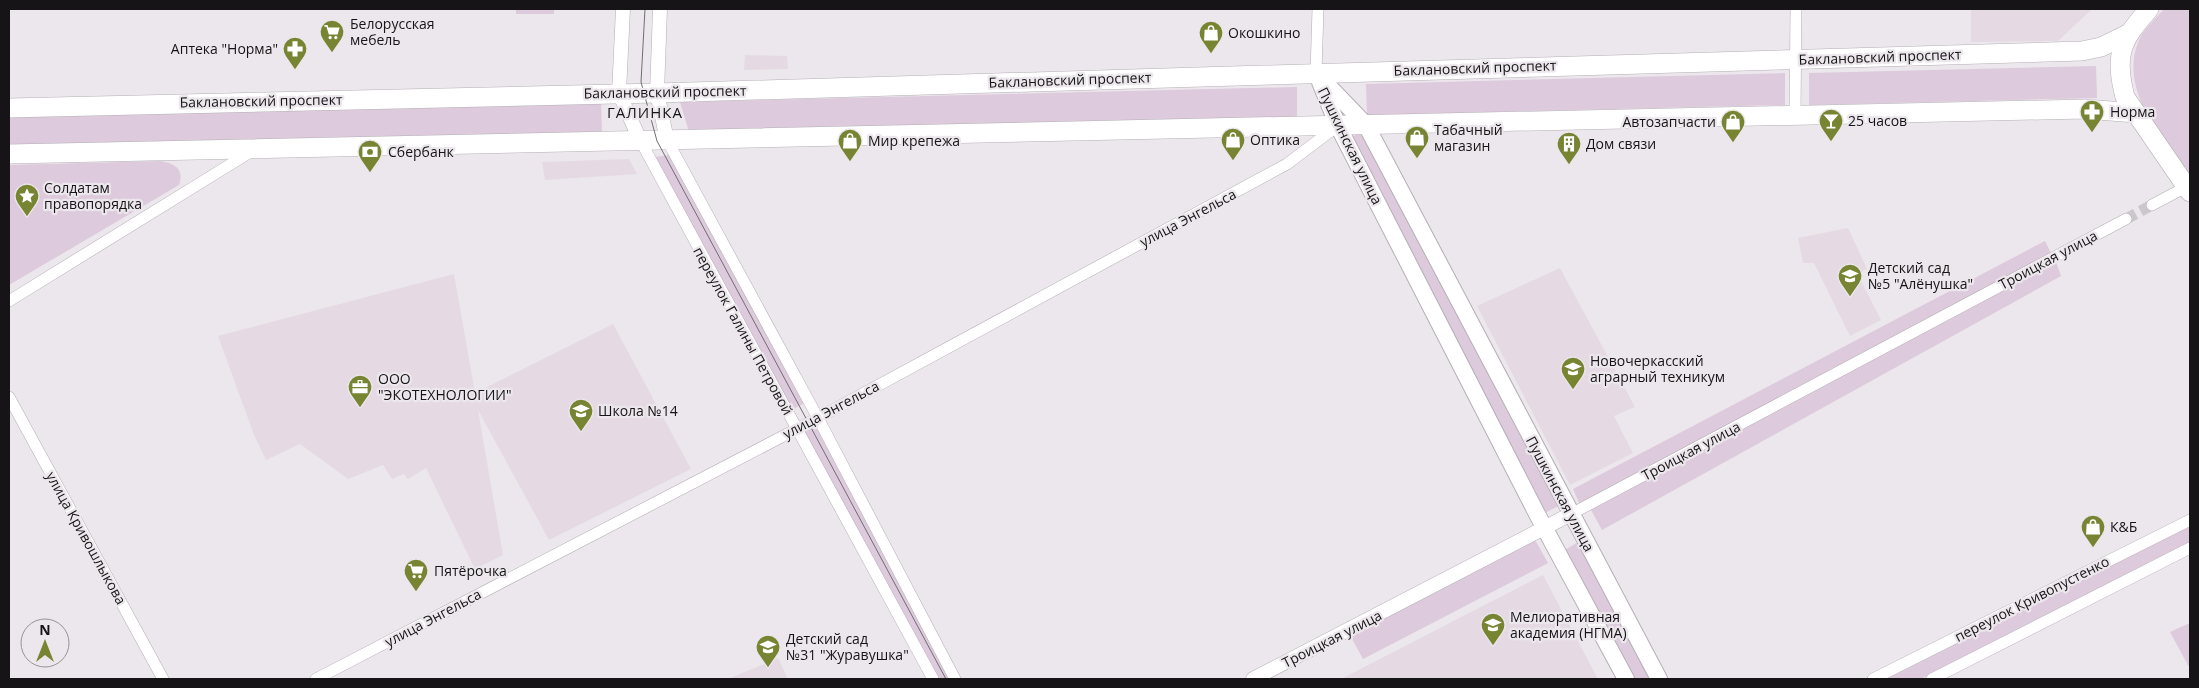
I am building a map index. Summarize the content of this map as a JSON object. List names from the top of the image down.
{
  "streets": {
    "main road": ["Баклановский проспект", "Пушкинская улица"],
    "street": [
      "улица Энгельса",
      "Троицкая улица",
      "переулок Галины Петровой",
      "улица Кривошлыкова",
      "переулок Кривопустенко"
    ]
  },
  "crossings": [
    ["Баклановский проспект", "Пушкинская улица"],
    ["Пушкинская улица", "улица Энгельса"],
    ["Пушкинская улица", "Троицкая улица"],
    ["улица Энгельса", "переулок Галины Петровой"]
  ],
  "districts": ["ГАЛИНКА"],
  "places": {
    "supermarket": ["Белорусская мебель", "Пятёрочка"],
    "shop": [
      "Окошкино",
      "Автозапчасти",
      "Табачный магазин",
      "Оптика",
      "Мир крепежа",
      "К&Б"
    ],
    "pharmacy": ["Аптека \"Норма\"", "Норма"],
    "bar": ["25 часов"],
    "building": ["Дом связи"],
    "bank": ["Сбербанк"],
    "place": ["Солдатам правопорядка"],
    "school or university": [
      "Детский сад №5 \"Алёнушка\"",
      "Новочеркасский аграрный техникум",
      "Школа №14",
      "Мелиоративная академия (НГМА)",
      "Детский сад №31 \"Журавушка\""
    ],
    "office": ["ООО \"ЭКОТЕХНОЛОГИИ\""]
  },
  "north": "top"
}
